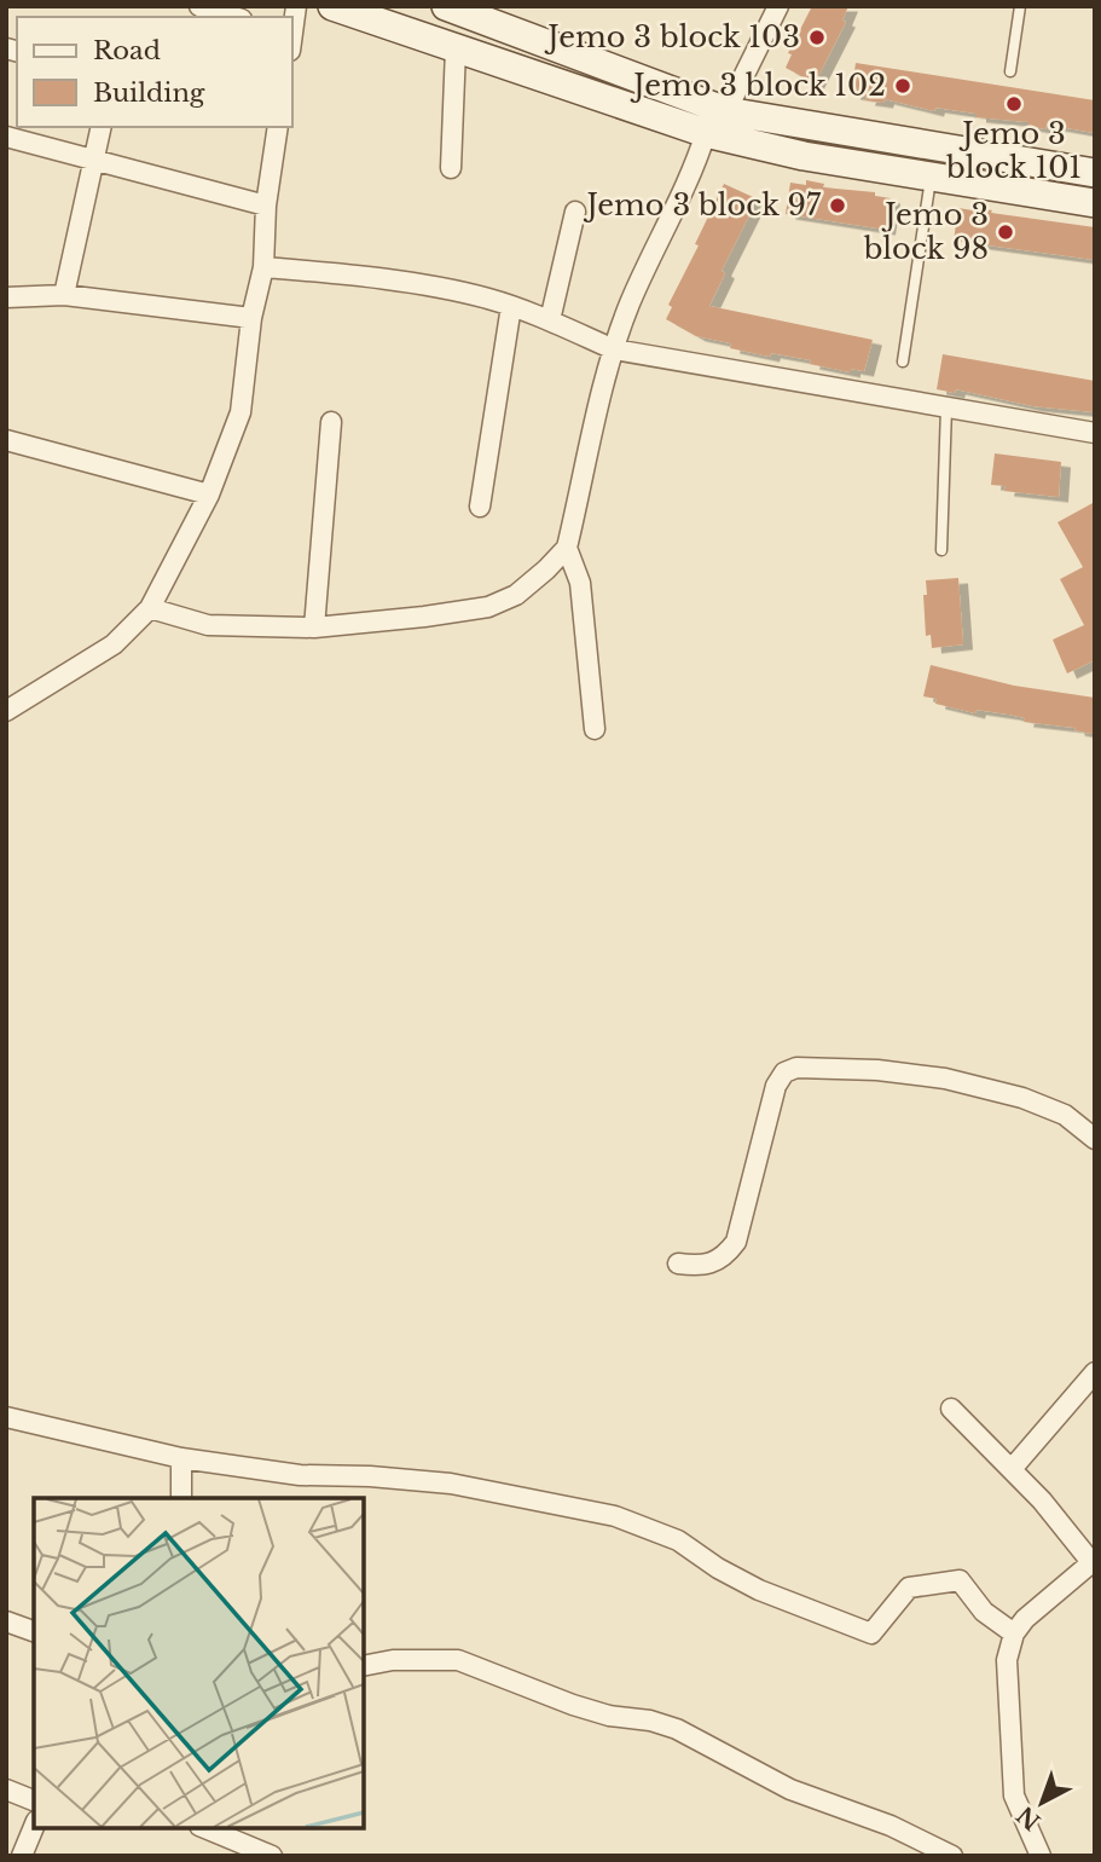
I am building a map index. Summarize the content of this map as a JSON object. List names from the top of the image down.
{
  "places": [
    "Jemo 3 block 103",
    "Jemo 3 block 102",
    "Jemo 3 block 101",
    "Jemo 3 block 97",
    "Jemo 3 block 98"
  ],
  "legend": ["Road", "Building"],
  "north": "bottom left"
}
